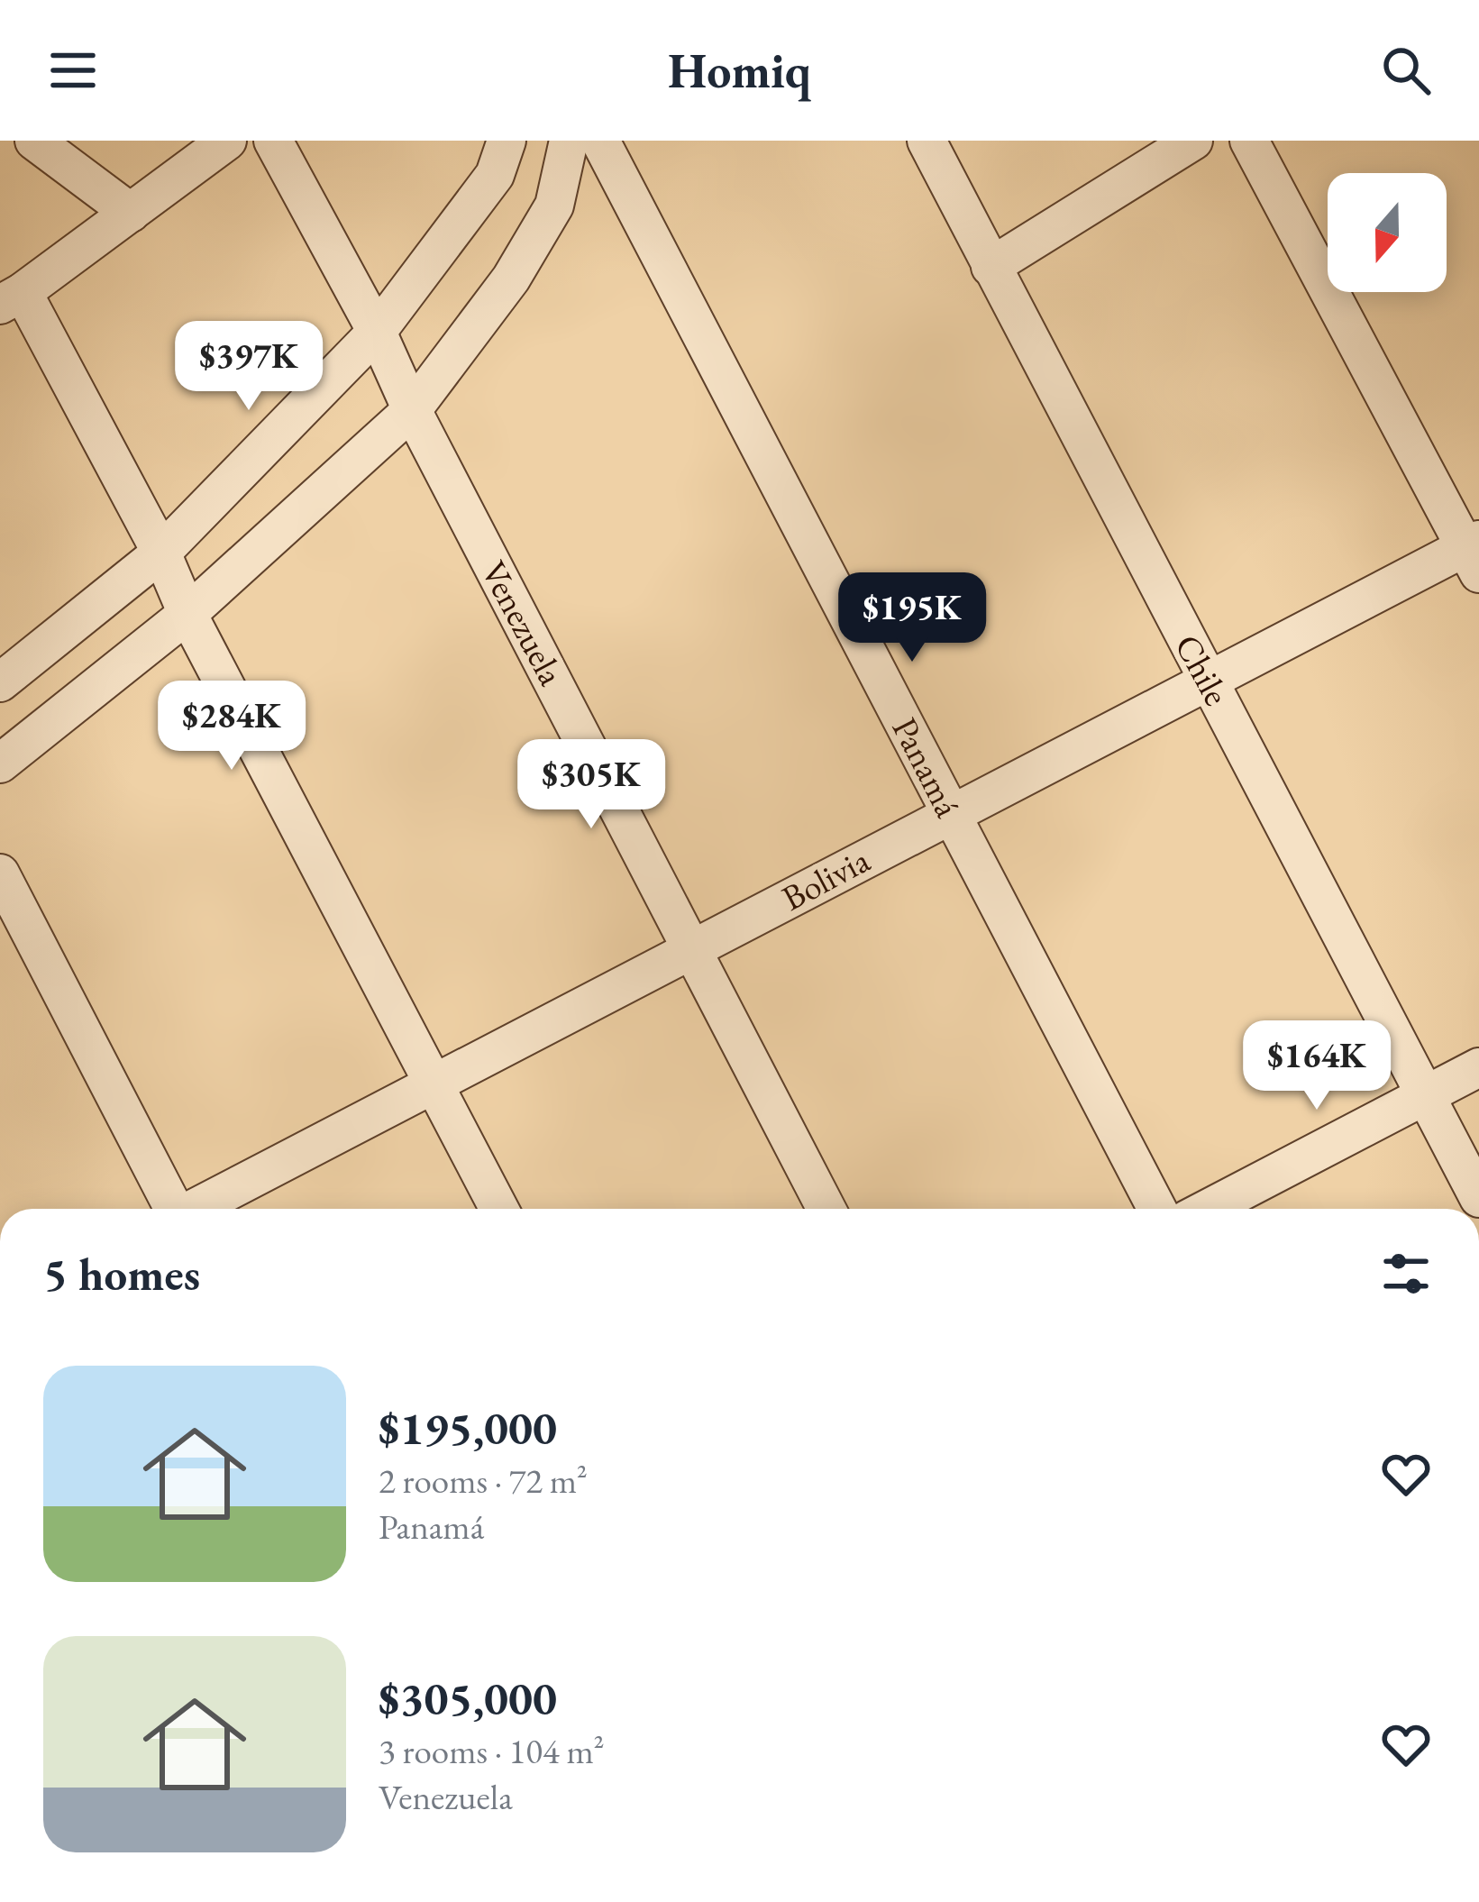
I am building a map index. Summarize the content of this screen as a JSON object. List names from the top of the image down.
{
  "streets": {
    "street": [
      "Venezuela",
      "Chile",
      "Panamá",
      "Bolivia"
    ]
  },
  "crossings": [
    ["Venezuela", "Bolivia"],
    ["Chile", "Bolivia"],
    ["Panamá", "Bolivia"]
  ],
  "north": "bottom",
  "page": {
    "header": "Homiq",
    "price": [
      "$397K",
      "$195K",
      "$284K",
      "$305K",
      "$164K"
    ],
    "heading": "5 homes",
    "list": [
      {
        "name": "$195,000",
        "note": "2 rooms · 72 m² · Panamá"
      },
      {
        "name": "$305,000",
        "note": "3 rooms · 104 m² · Venezuela"
      }
    ]
  }
}
